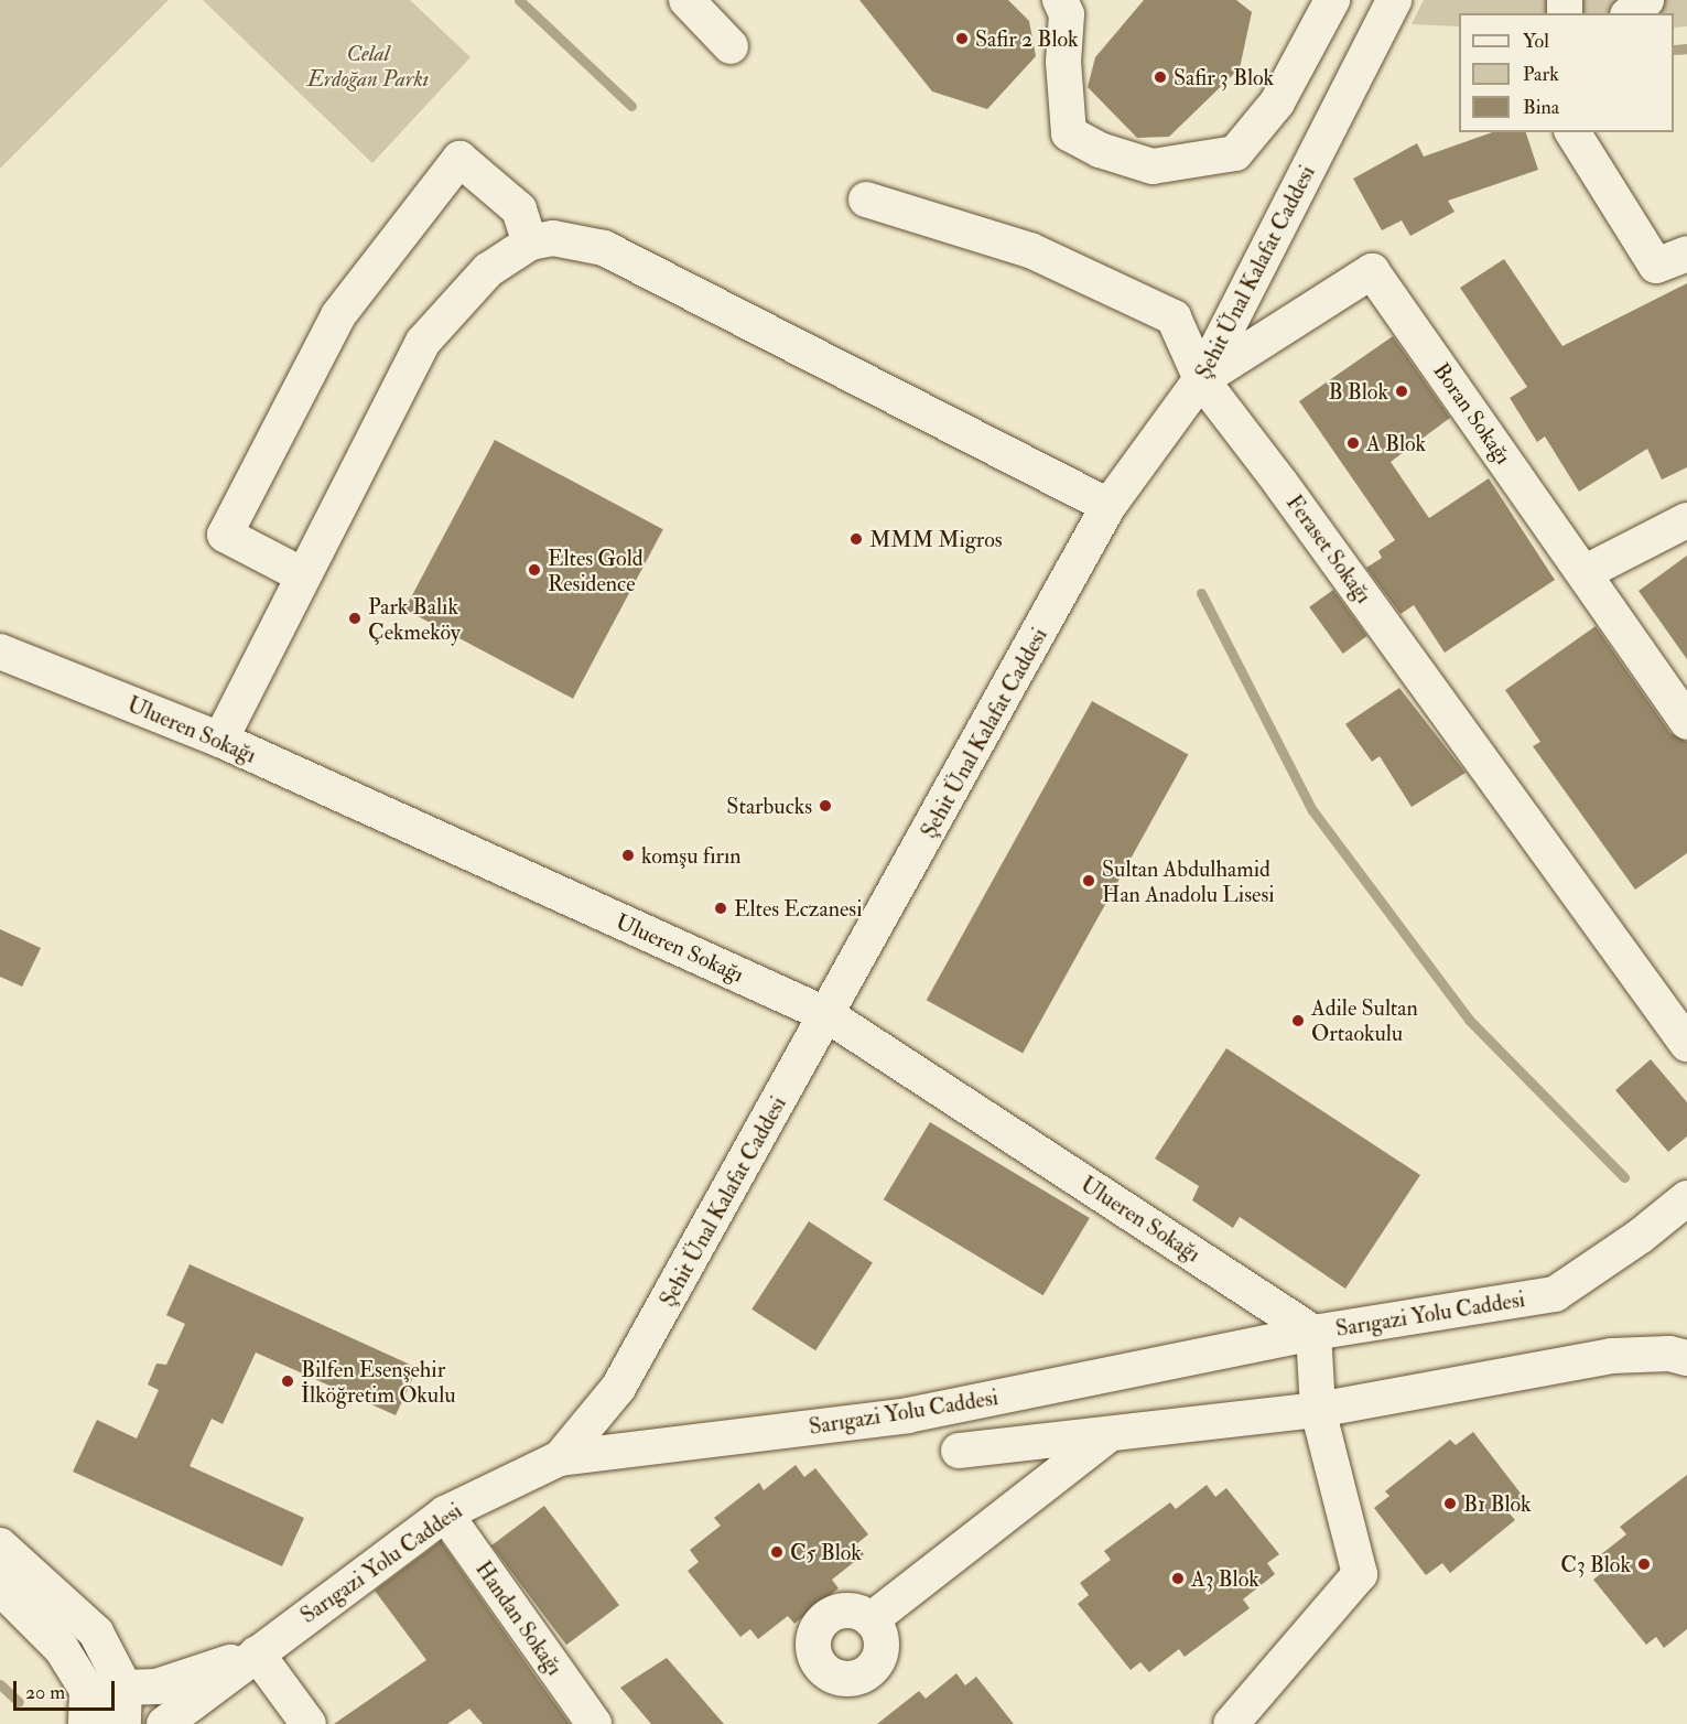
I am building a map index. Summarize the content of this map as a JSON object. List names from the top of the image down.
{
  "streets": {
    "street": [
      "Şehit Ünal Kalafat Caddesi",
      "Boran Sokağı",
      "Feraset Sokağı",
      "Ulueren Sokağı",
      "Sarıgazi Yolu Caddesi",
      "Handan Sokağı"
    ]
  },
  "crossings": [
    ["Şehit Ünal Kalafat Caddesi", "Boran Sokağı"],
    ["Şehit Ünal Kalafat Caddesi", "Feraset Sokağı"],
    ["Şehit Ünal Kalafat Caddesi", "Ulueren Sokağı"],
    ["Şehit Ünal Kalafat Caddesi", "Sarıgazi Yolu Caddesi"],
    ["Boran Sokağı", "Feraset Sokağı"],
    ["Ulueren Sokağı", "Sarıgazi Yolu Caddesi"],
    ["Sarıgazi Yolu Caddesi", "Handan Sokağı"]
  ],
  "parks": ["Celal Erdoğan Parkı"],
  "places": [
    "Safir 2 Blok",
    "Safir 3 Blok",
    "B Blok",
    "A Blok",
    "MMM Migros",
    "Eltes Gold Residence",
    "Park Balık Çekmeköy",
    "Starbucks",
    "komşu fırın",
    "Sultan Abdulhamid Han Anadolu Lisesi",
    "Eltes Eczanesi",
    "Adile Sultan Ortaokulu",
    "Bilfen Esenşehir İlköğretim Okulu",
    "B1 Blok",
    "C5 Blok",
    "C3 Blok",
    "A3 Blok"
  ],
  "legend": ["Yol", "Park", "Bina"],
  "scale_bar": "20 m"
}
